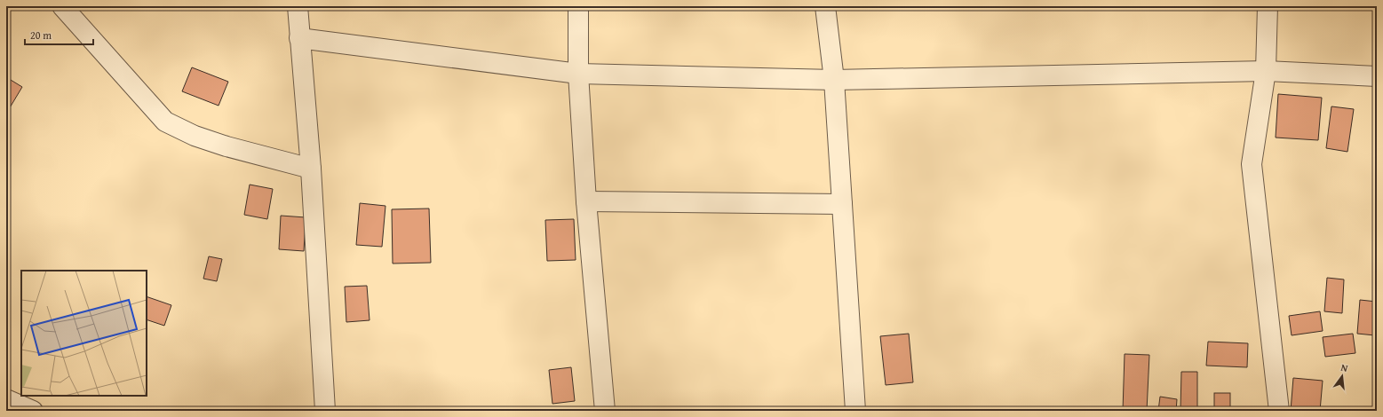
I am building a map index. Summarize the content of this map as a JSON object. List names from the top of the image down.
{
  "scale_bar": "20 m",
  "north": "top"
}
